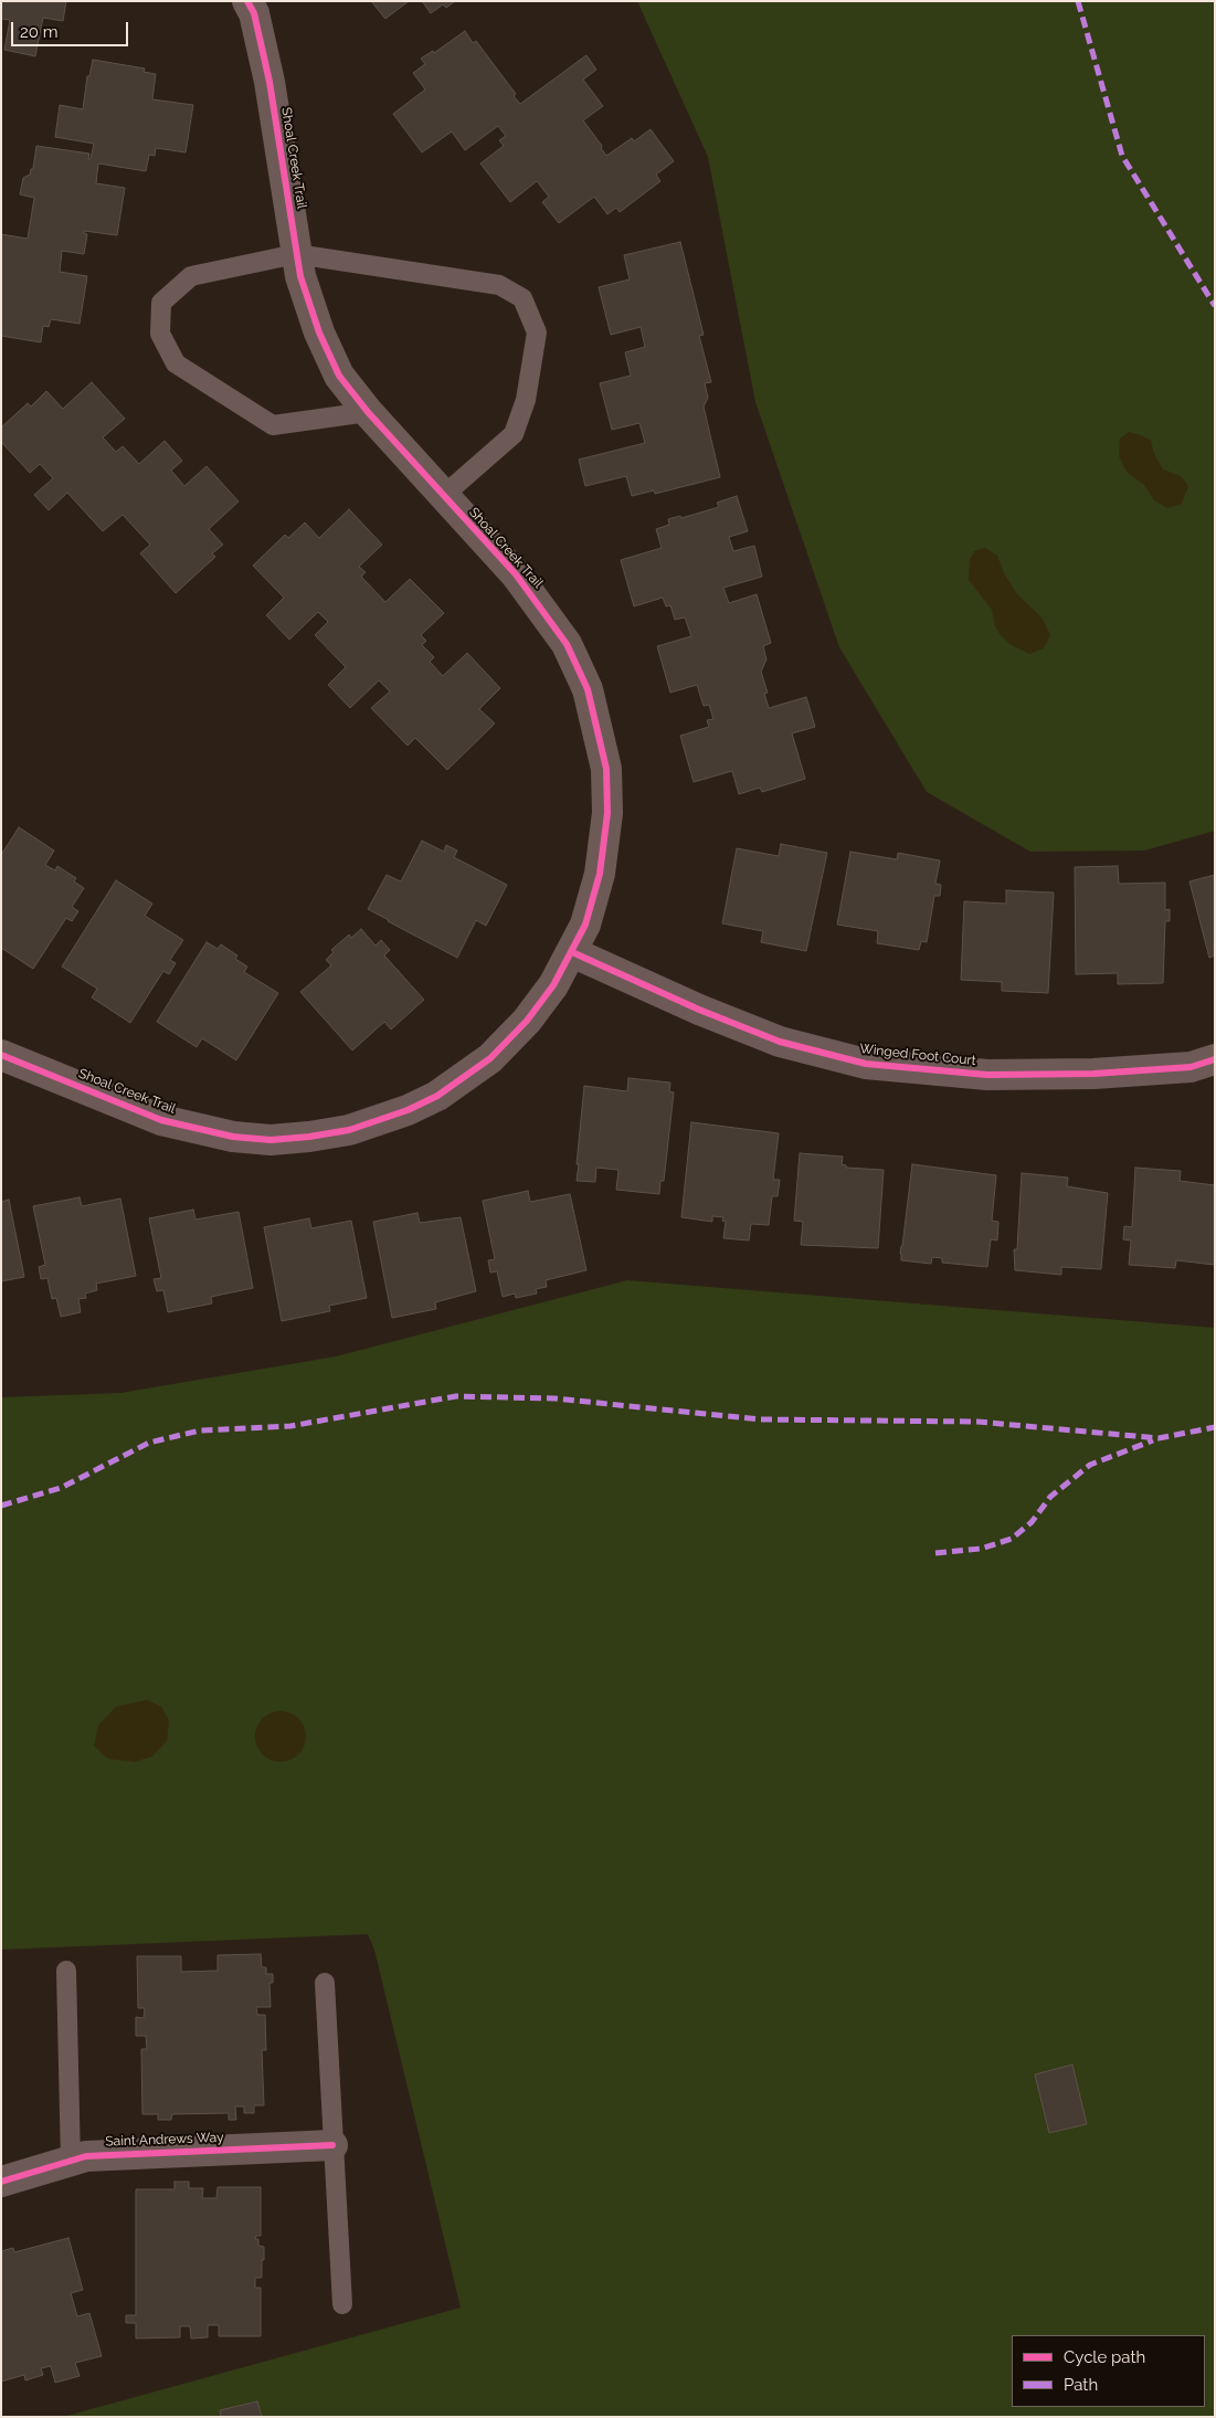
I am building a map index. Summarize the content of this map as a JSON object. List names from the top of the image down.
{
  "streets": {
    "street": ["Shoal Creek Trail", "Winged Foot Court", "Saint Andrews Way"]
  },
  "crossings": [
    ["Shoal Creek Trail", "Winged Foot Court"]
  ],
  "legend": ["Cycle path", "Path"],
  "scale_bar": "20 m"
}
